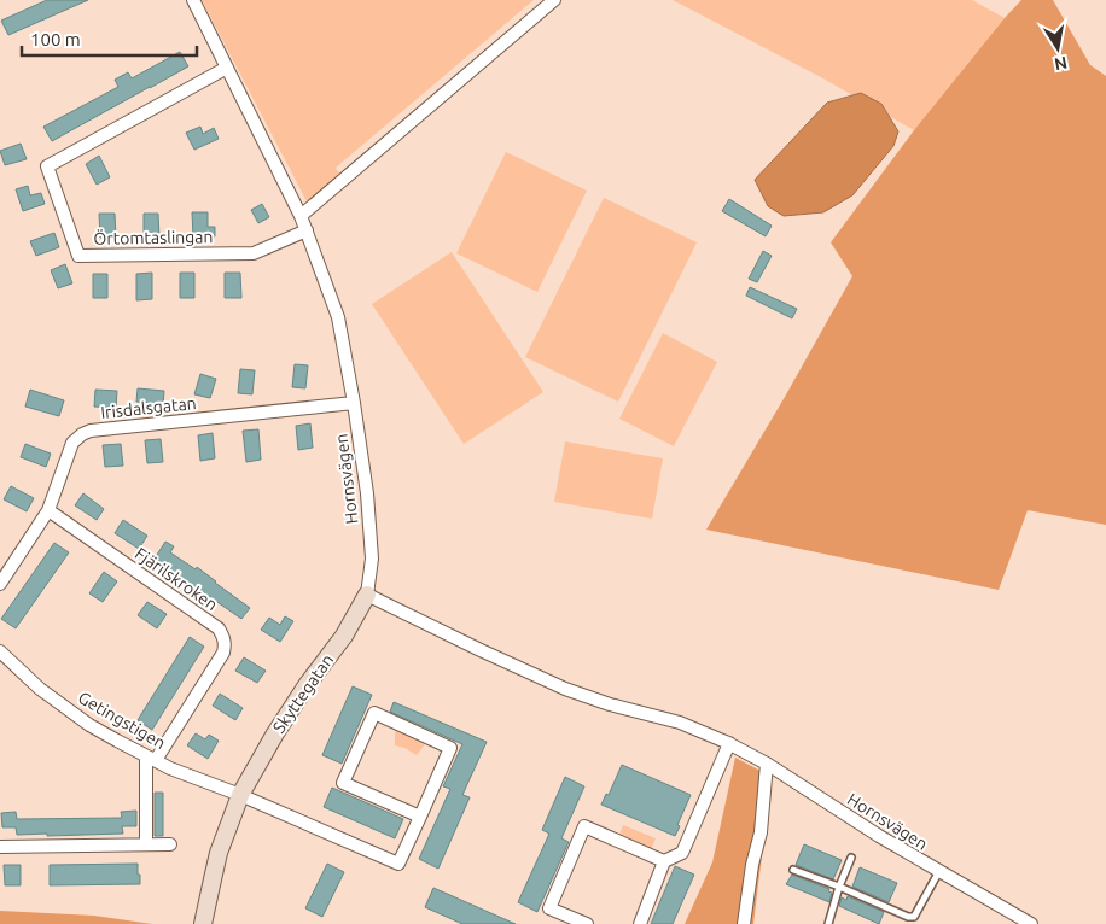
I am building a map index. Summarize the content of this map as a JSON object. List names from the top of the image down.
{
  "streets": {
    "street": [
      "Örtomtaslingan",
      "Irisdalsgatan",
      "Hornsvägen",
      "Fjärilskroken",
      "Skyttegatan",
      "Getingstigen"
    ]
  },
  "crossings": [
    ["Örtomtaslingan", "Hornsvägen"],
    ["Irisdalsgatan", "Hornsvägen"],
    ["Irisdalsgatan", "Fjärilskroken"],
    ["Hornsvägen", "Skyttegatan"],
    ["Fjärilskroken", "Getingstigen"],
    ["Skyttegatan", "Getingstigen"]
  ],
  "scale_bar": "100 m",
  "north": "bottom"
}
